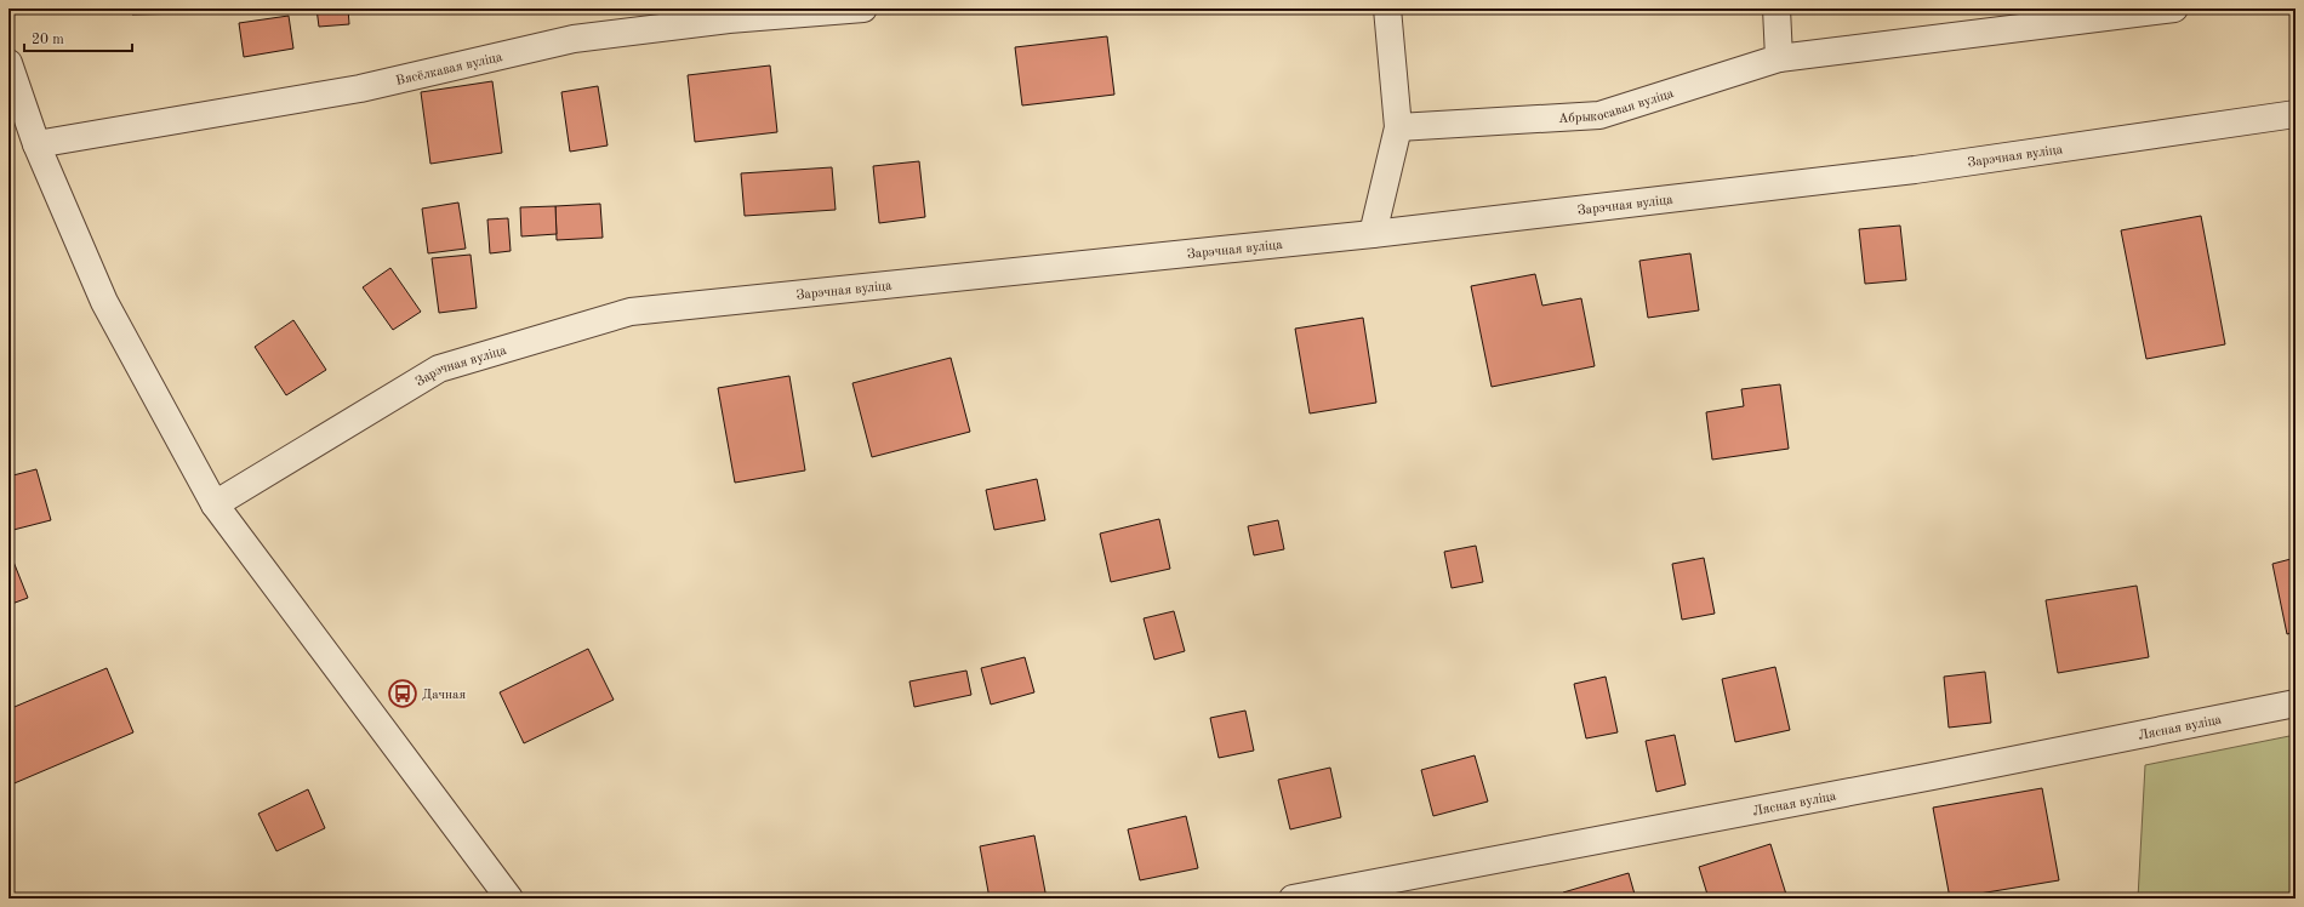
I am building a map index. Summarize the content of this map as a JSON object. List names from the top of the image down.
{
  "streets": {
    "street": [
      "Вясёлкавая вуліца",
      "Абрыкосавая вуліца",
      "Зарэчная вуліца",
      "Лясная вуліца"
    ]
  },
  "places": {
    "bus stop": ["Дачная"]
  },
  "scale_bar": "20 m"
}
